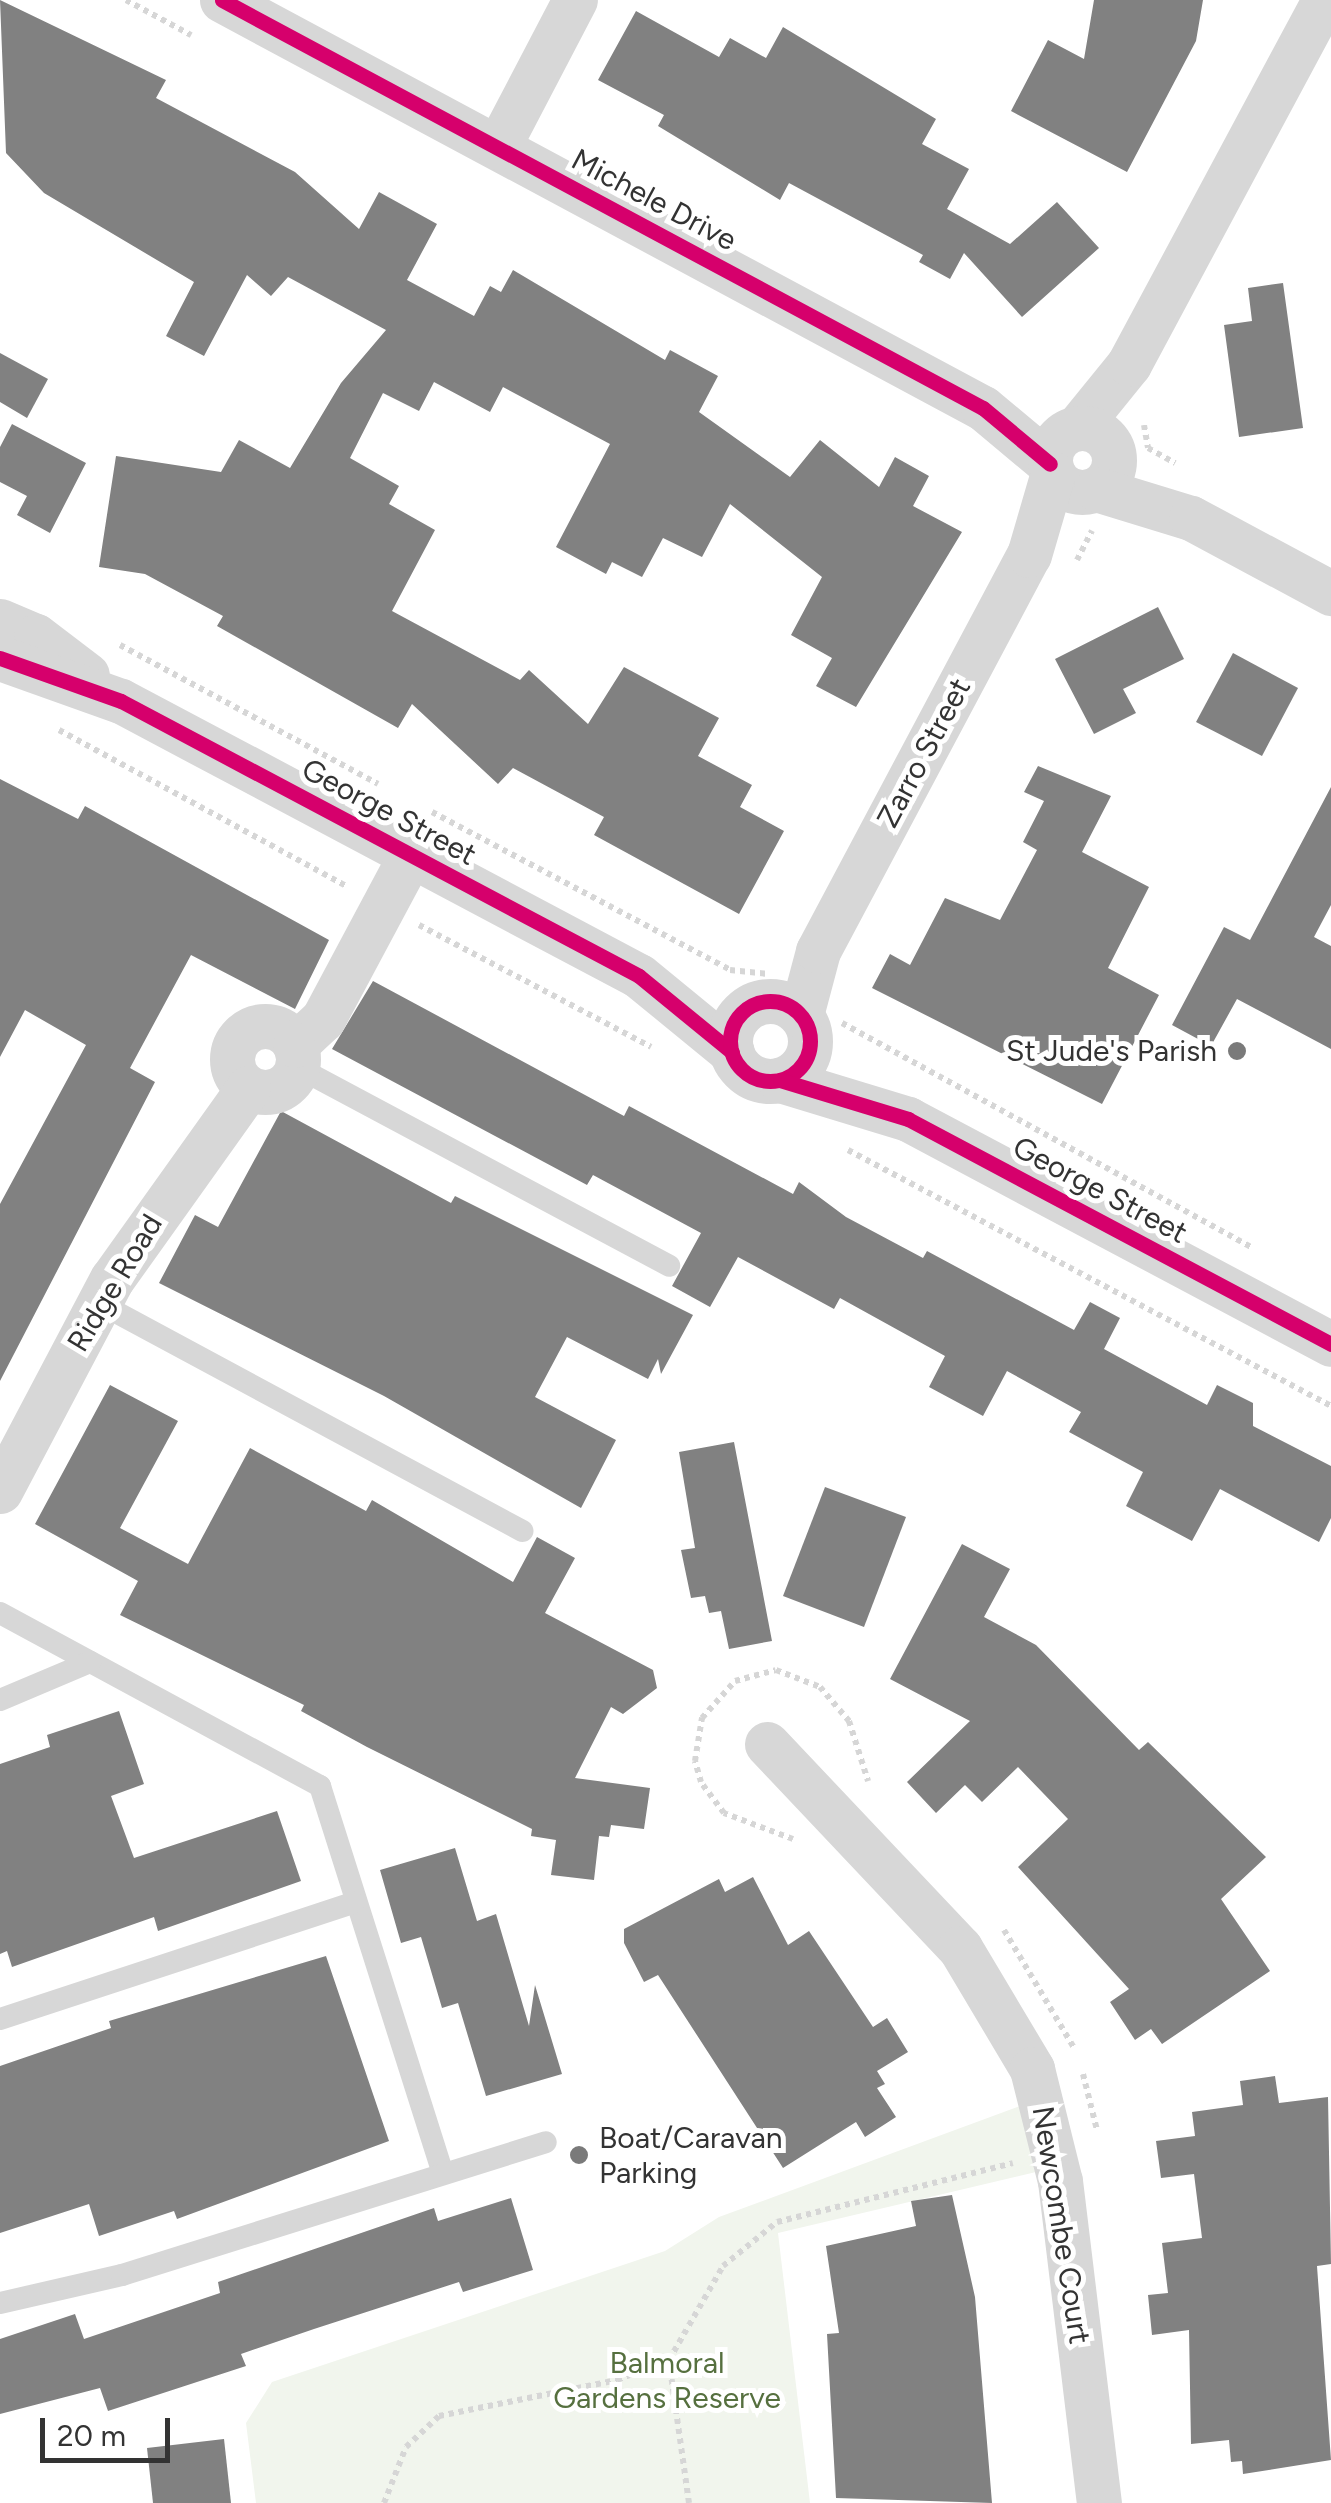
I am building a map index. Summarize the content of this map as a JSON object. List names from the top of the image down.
{
  "streets": {
    "street": [
      "Michele Drive",
      "Zarro Street",
      "George Street",
      "Ridge Road",
      "Newcombe Court"
    ]
  },
  "crossings": [
    ["Michele Drive", "Zarro Street"],
    ["Zarro Street", "George Street"]
  ],
  "parks": ["Balmoral Gardens Reserve"],
  "places": ["St Jude's Parish", "Boat/Caravan Parking"],
  "scale_bar": "20 m"
}
